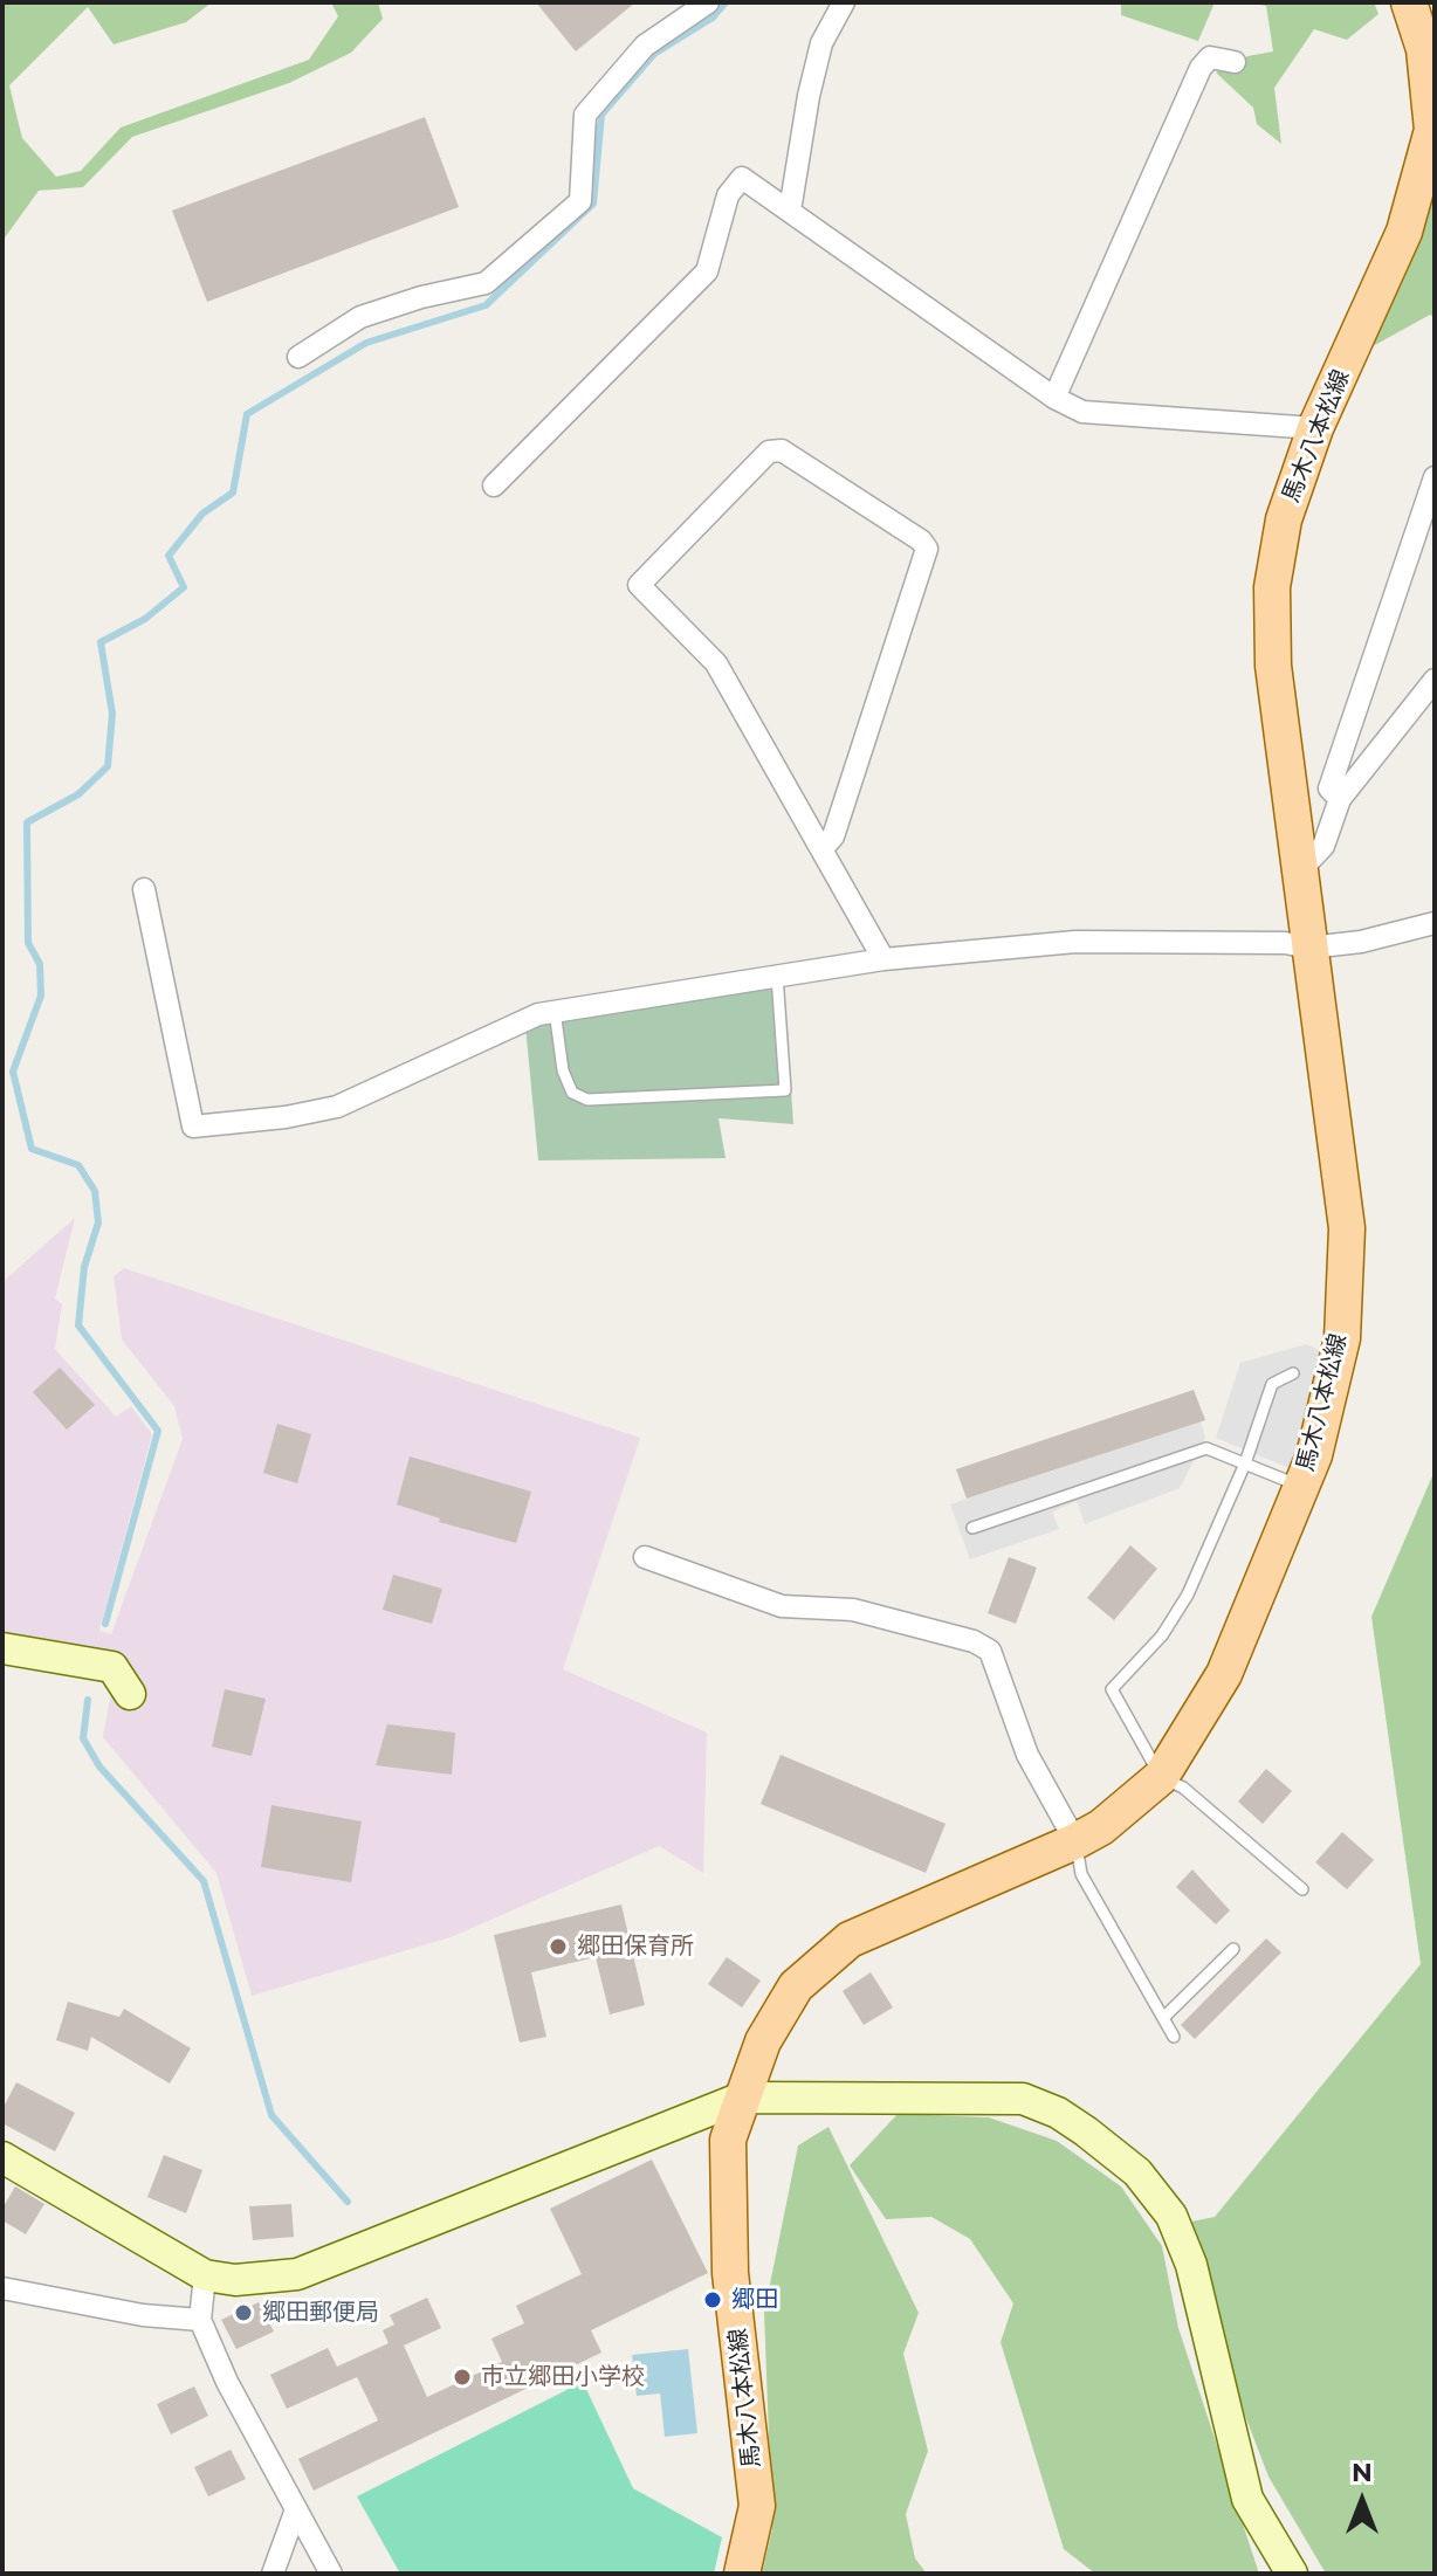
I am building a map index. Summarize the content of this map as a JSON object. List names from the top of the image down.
{
  "streets": {
    "main road": ["馬木八本松線"]
  },
  "places": [
    "郷田保育所",
    "郷田",
    "郷田郵便局",
    "市立郷田小学校"
  ],
  "north": "top"
}
